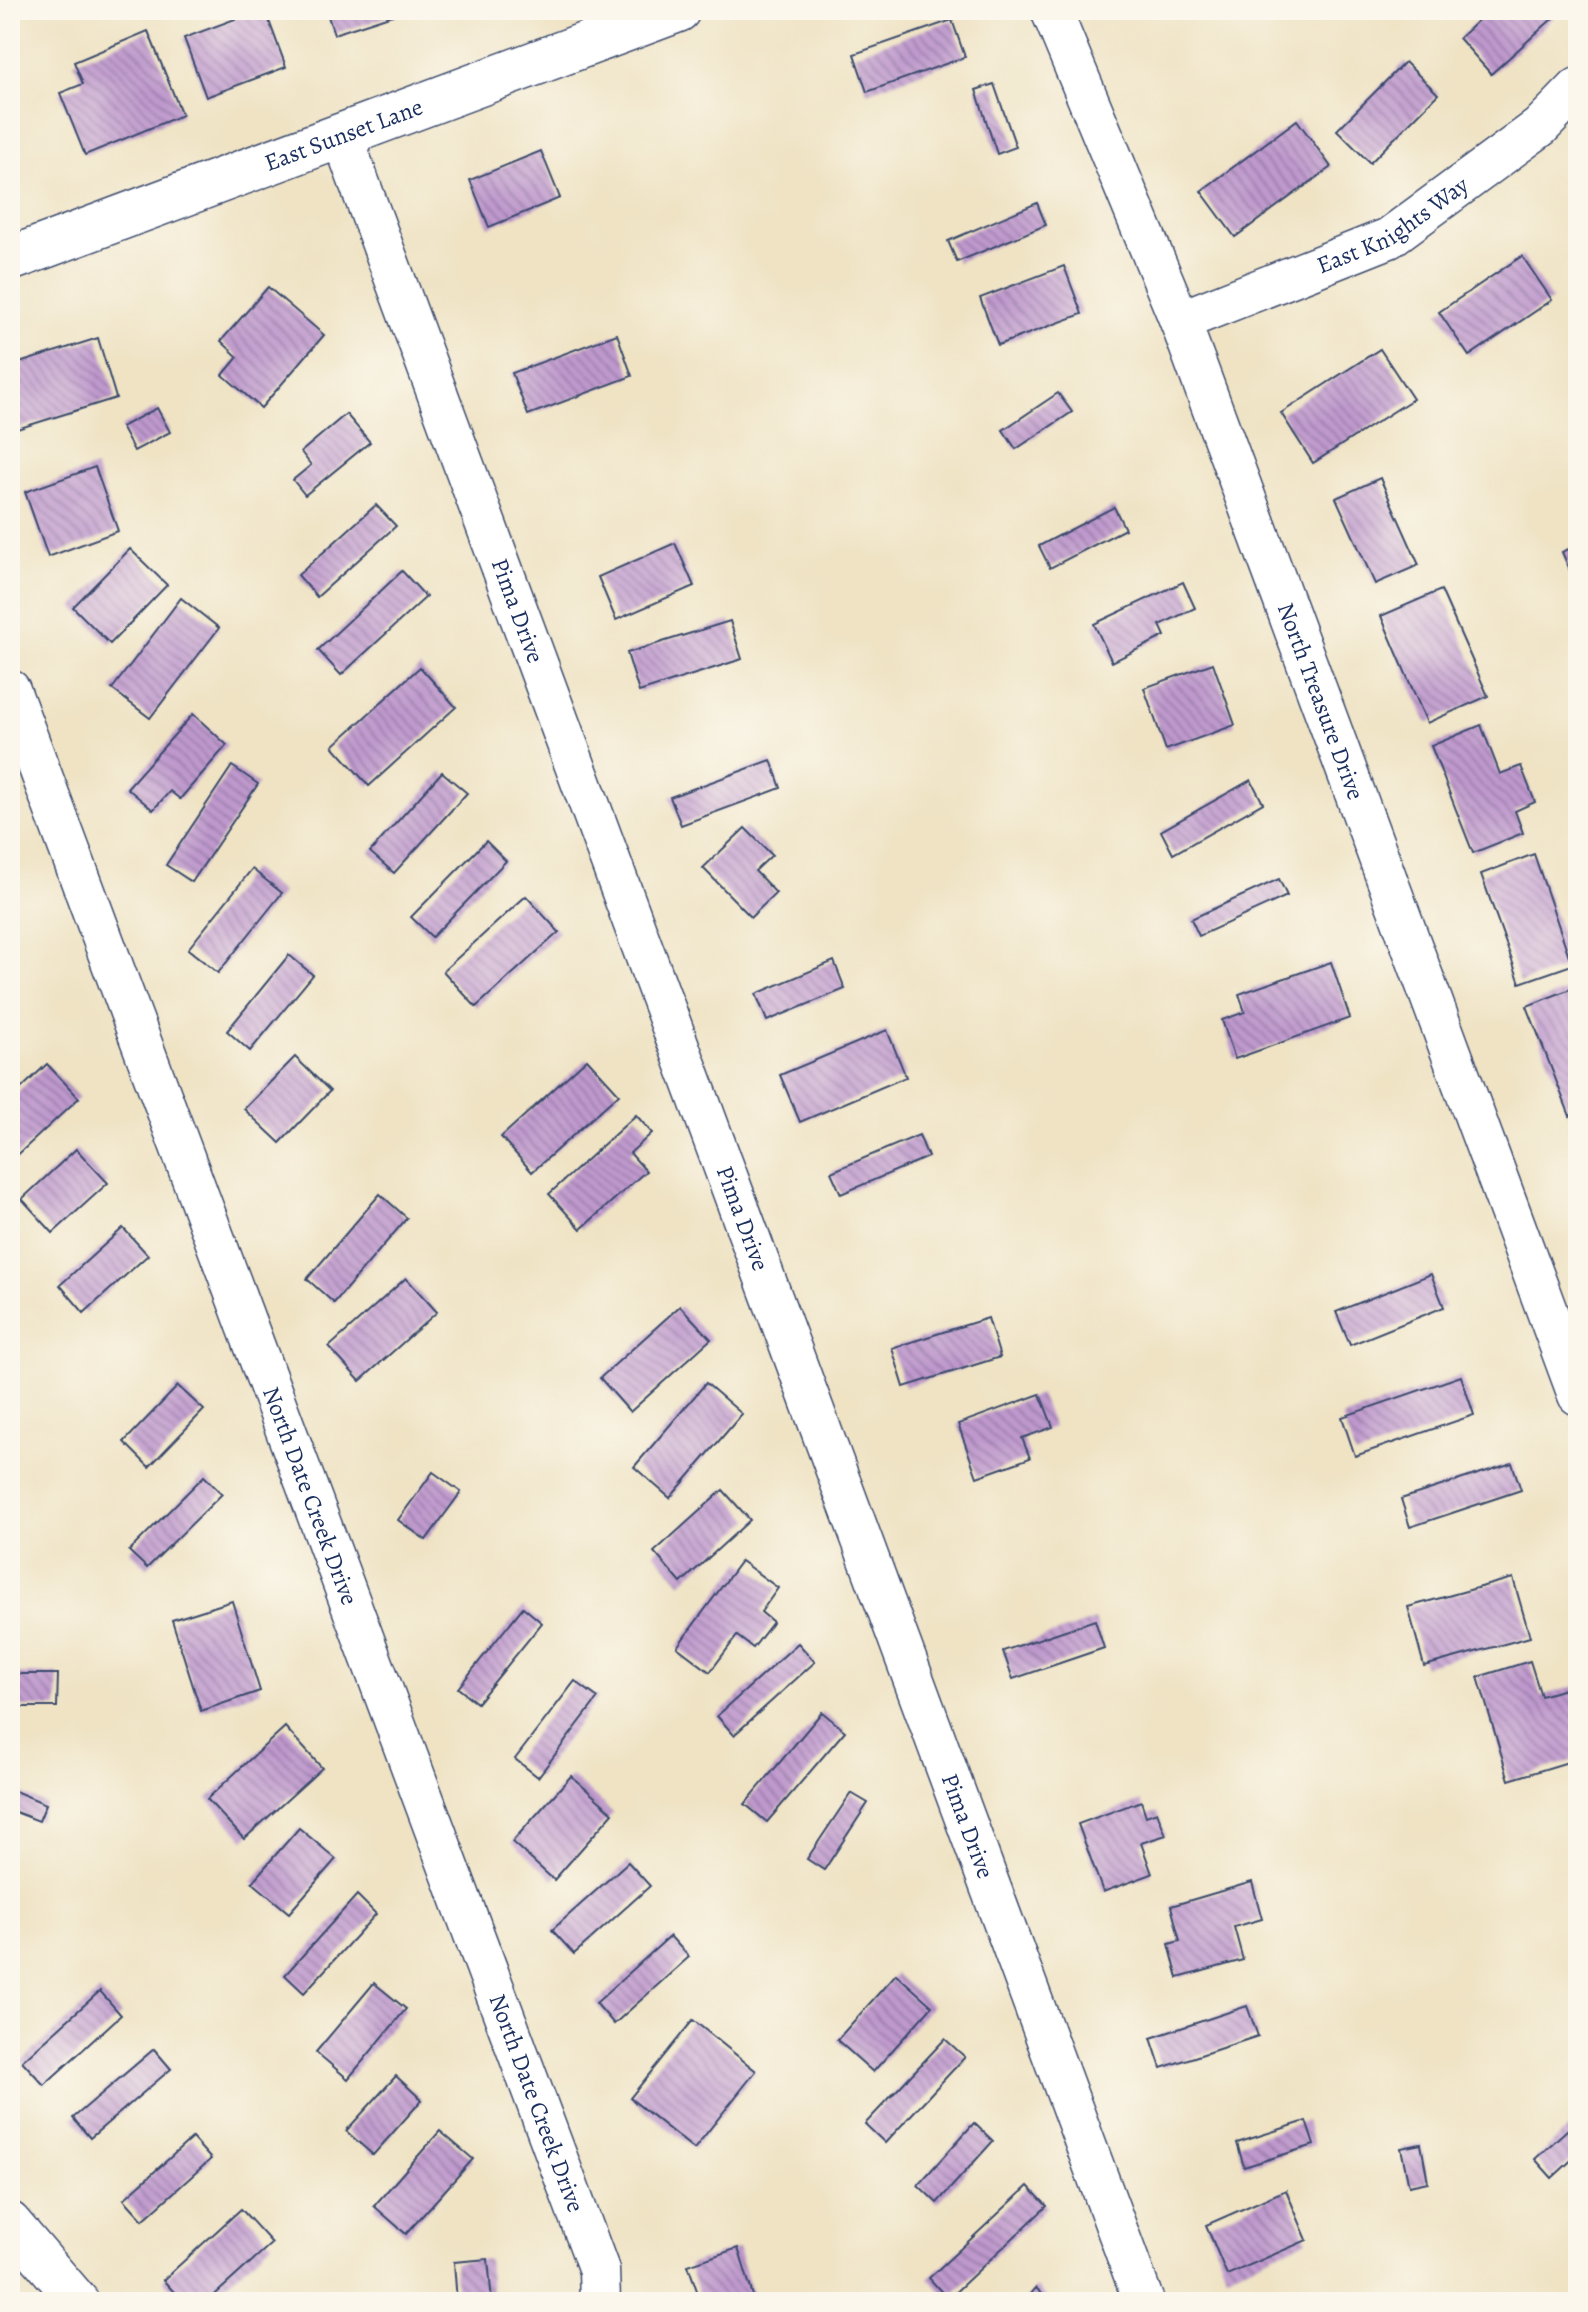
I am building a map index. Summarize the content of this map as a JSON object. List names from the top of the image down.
{
  "streets": {
    "street": [
      "East Sunset Lane",
      "East Knights Way",
      "Pima Drive",
      "North Treasure Drive",
      "North Date Creek Drive"
    ]
  },
  "crossings": [
    ["East Sunset Lane", "Pima Drive"],
    ["East Knights Way", "North Treasure Drive"]
  ]
}
